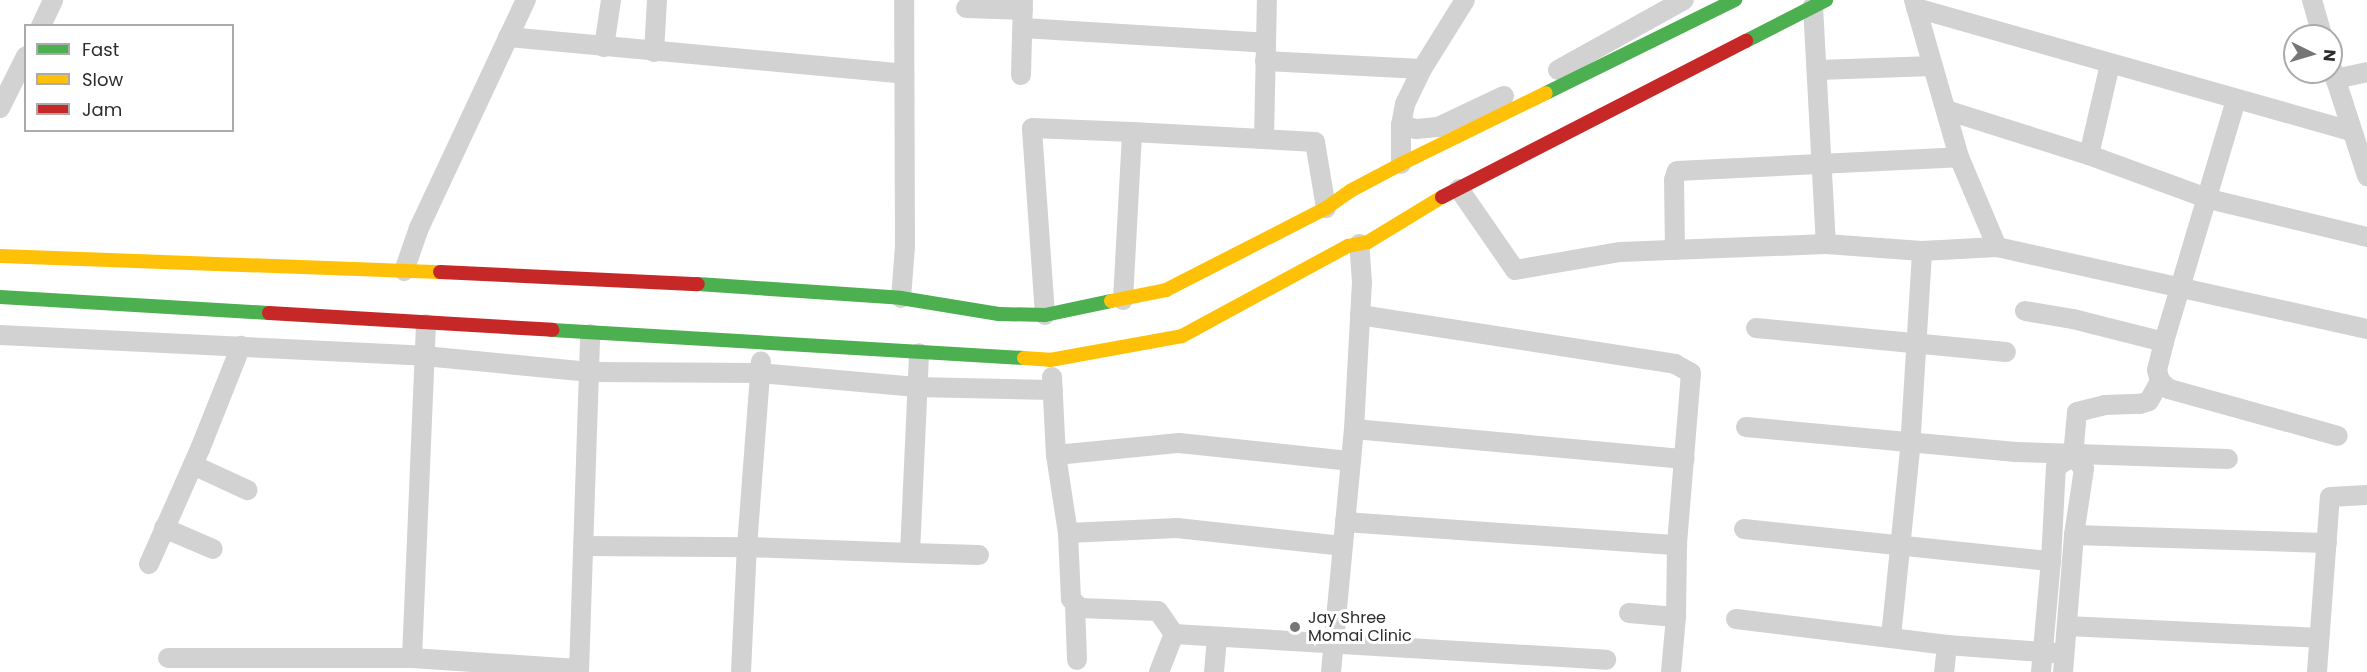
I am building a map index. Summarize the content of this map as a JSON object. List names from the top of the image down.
{
  "places": ["Jay Shree Momai Clinic"],
  "legend": ["Fast", "Slow", "Jam"],
  "north": "right"
}
